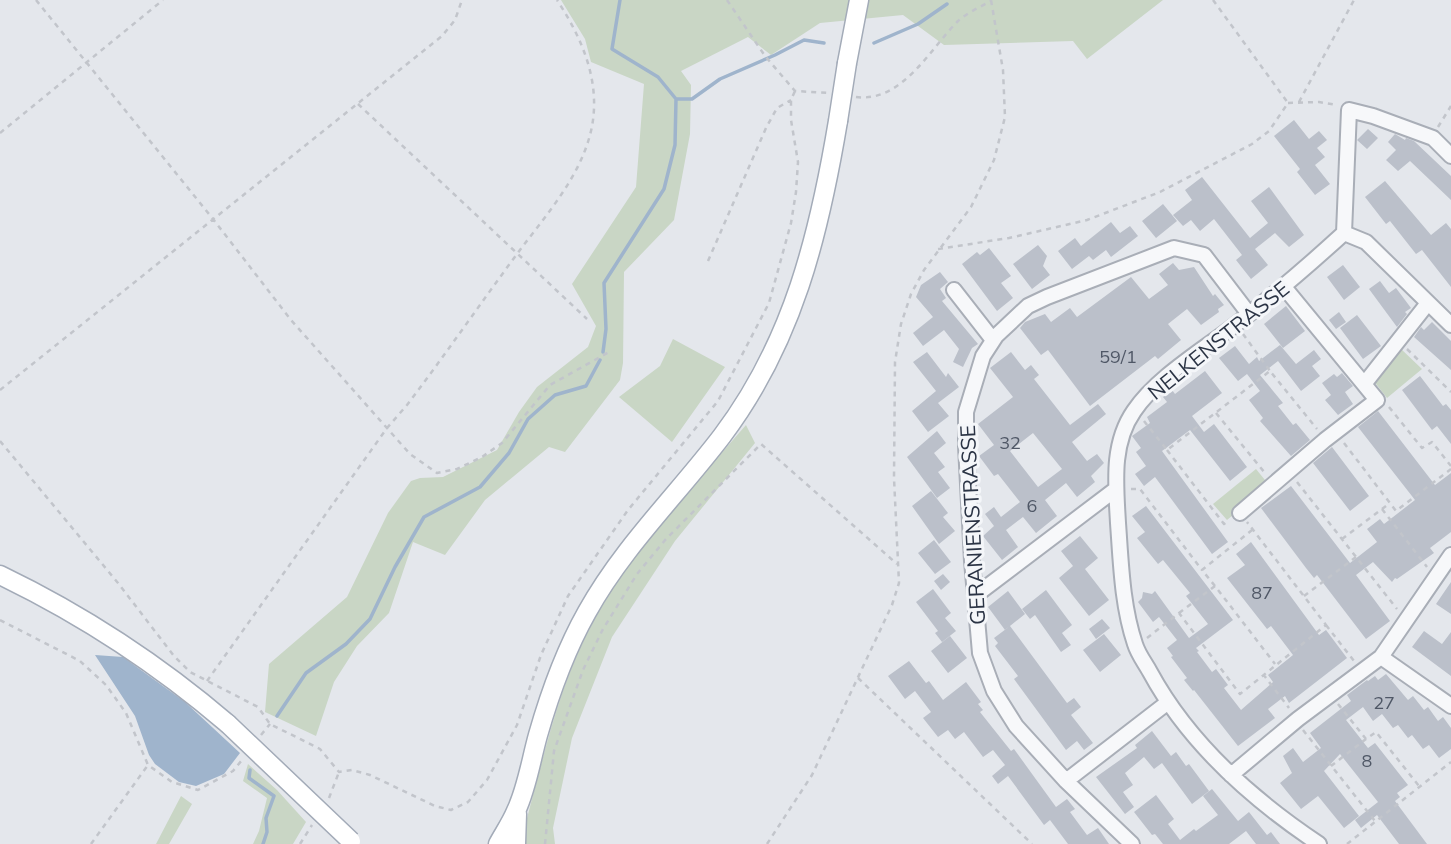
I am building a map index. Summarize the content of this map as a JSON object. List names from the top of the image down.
{
  "streets": {
    "street": ["NELKENSTRASSE", "GERANIENSTRASSE"]
  },
  "crossings": [
    ["NELKENSTRASSE", "GERANIENSTRASSE"]
  ],
  "house_numbers": [
    "59/1",
    "32",
    "6",
    "87",
    "27",
    "8"
  ]
}
